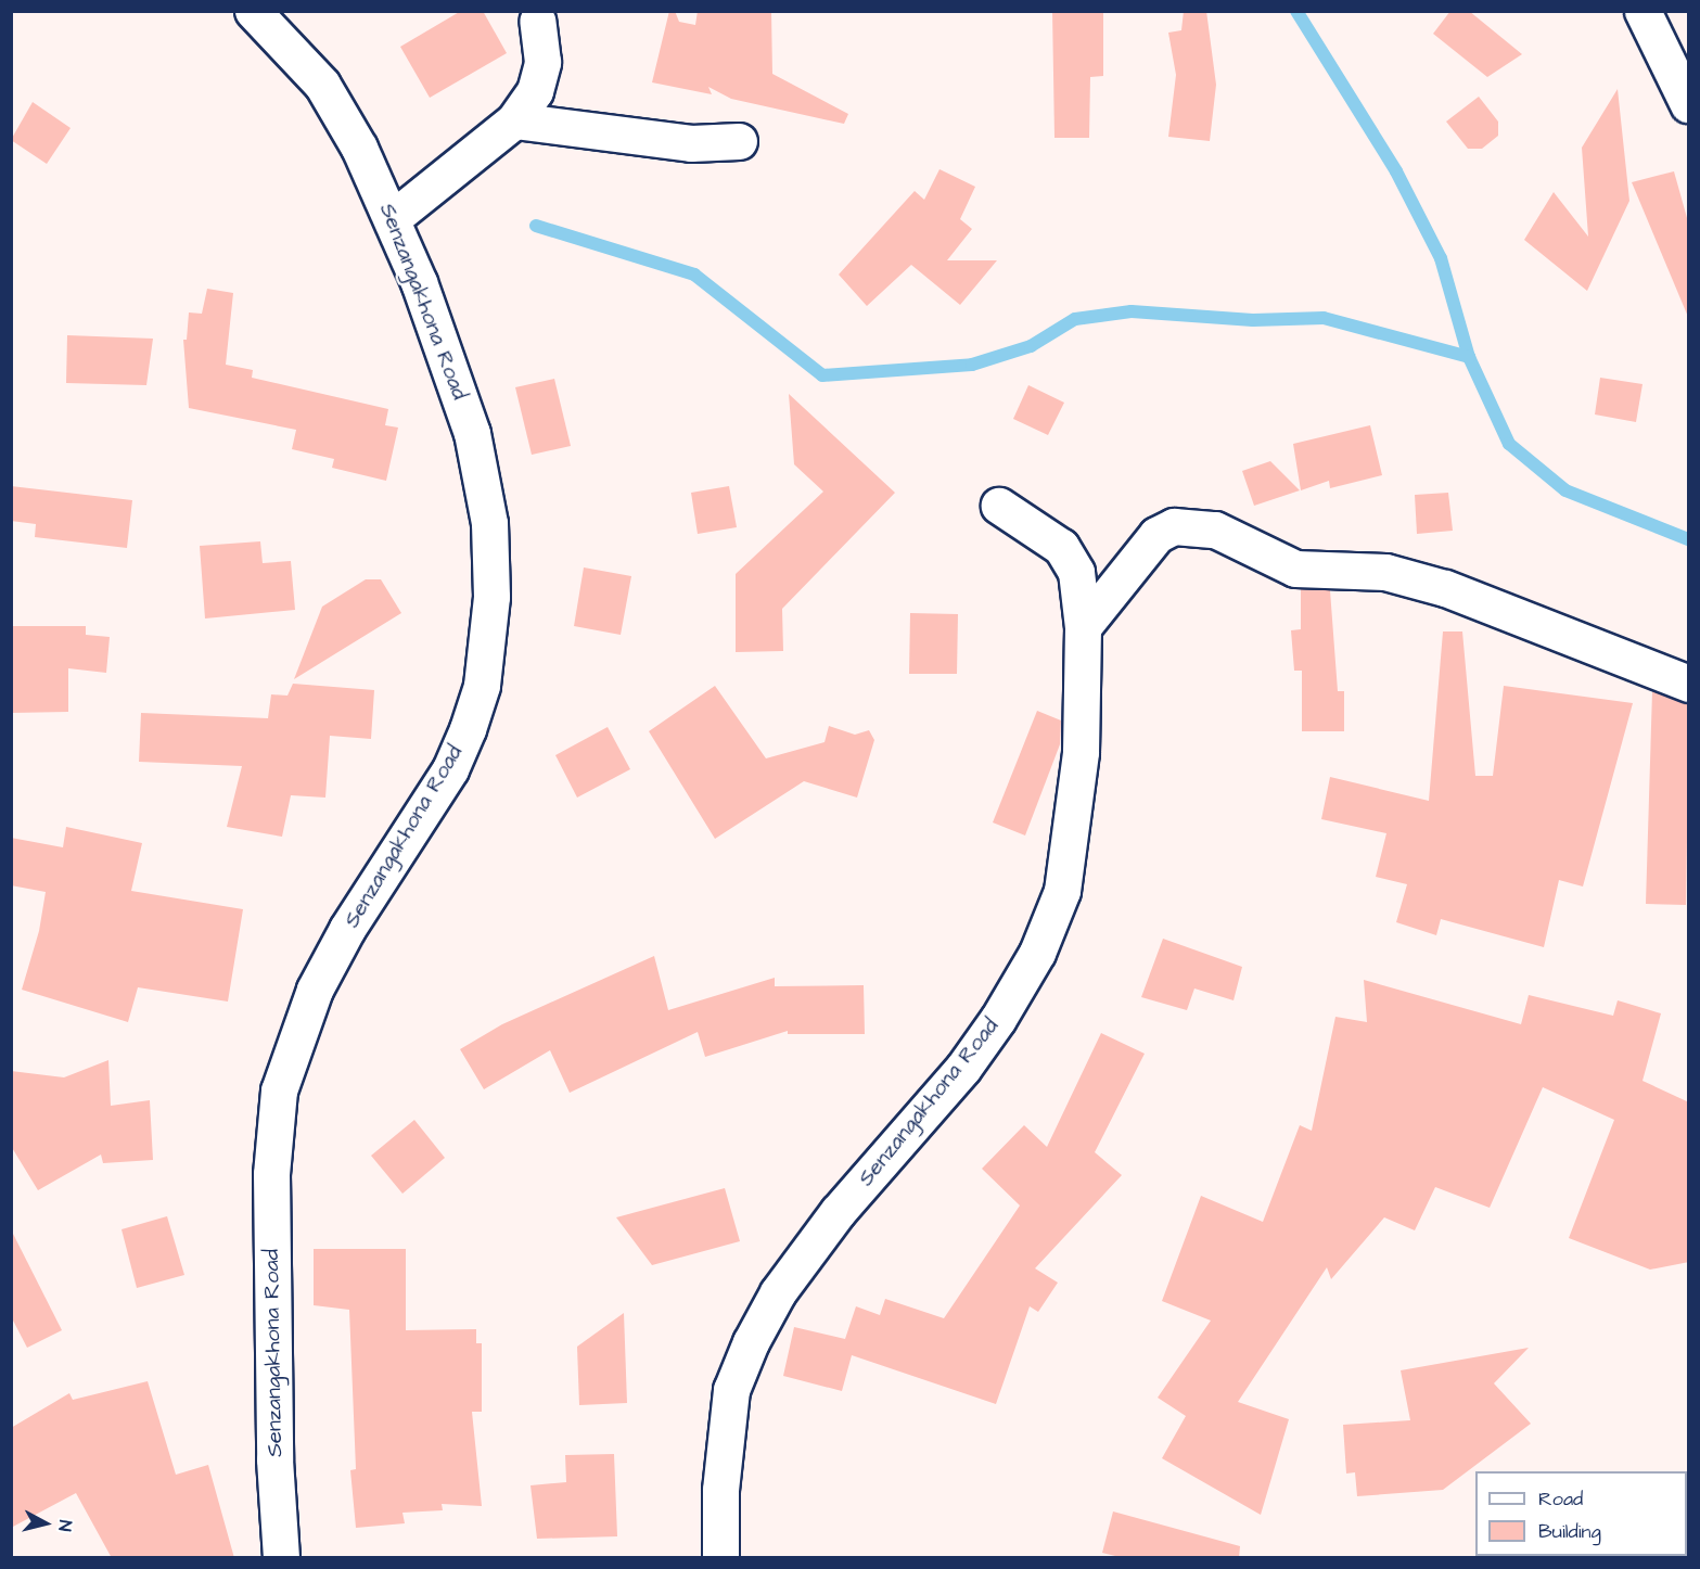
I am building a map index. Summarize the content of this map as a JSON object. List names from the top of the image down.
{
  "streets": {
    "street": ["Senzangakhona Road"]
  },
  "legend": ["Road", "Building"],
  "north": "right"
}
